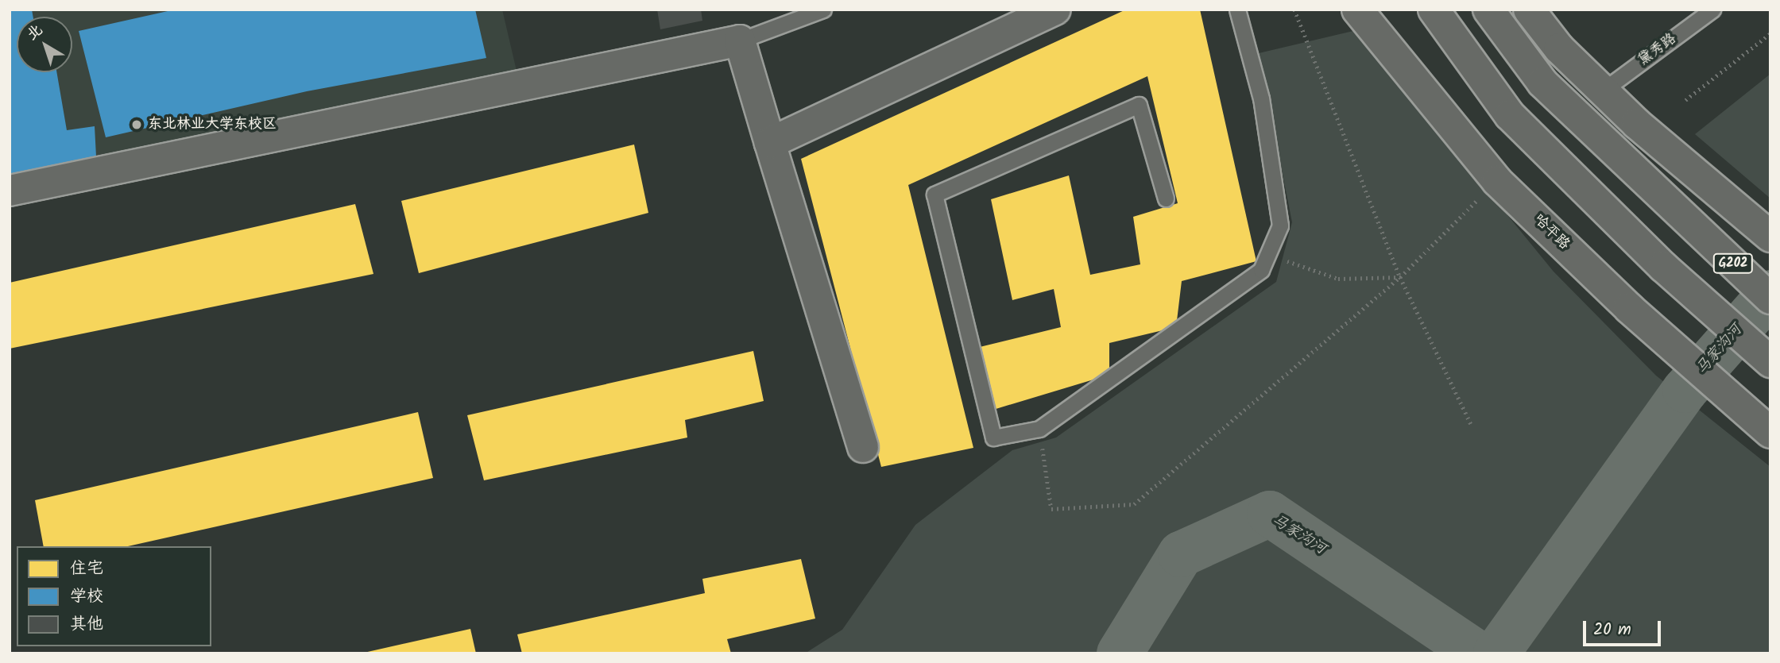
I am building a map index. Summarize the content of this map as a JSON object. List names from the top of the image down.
{
  "streets": {
    "main road": ["哈平路", "G202"],
    "lane": ["黛秀路"]
  },
  "water": ["马家沟河"],
  "places": ["东北林业大学东校区"],
  "legend": ["住宅", "学校", "其他"],
  "scale_bar": "20 m",
  "north": "top left"
}
